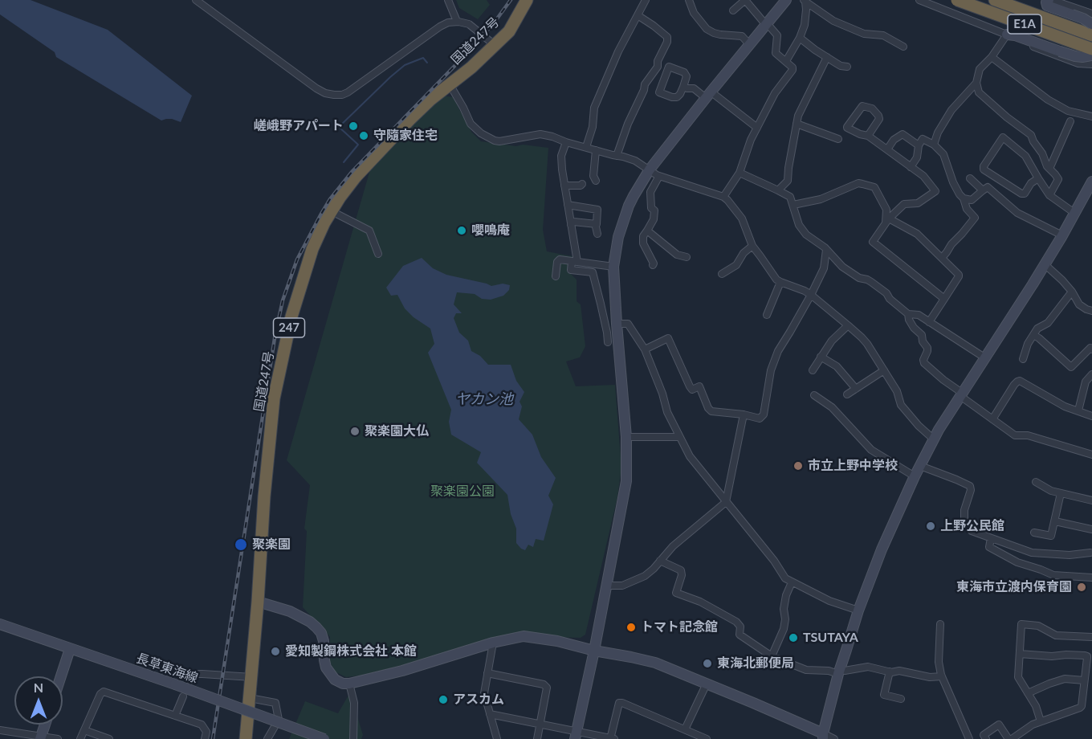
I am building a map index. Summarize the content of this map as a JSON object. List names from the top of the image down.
{
  "streets": {
    "highway": ["E1A", "国道247号", "247"],
    "street": ["長草東海線"]
  },
  "water": ["ヤカン池"],
  "parks": ["聚楽園公園"],
  "places": [
    "嵯峨野アパート",
    "守隨家住宅",
    "嚶鳴庵",
    "聚楽園大仏",
    "市立上野中学校",
    "上野公民館",
    "聚楽園",
    "東海市立渡内保育園",
    "トマト記念館",
    "TSUTAYA",
    "愛知製鋼株式会社 本館",
    "東海北郵便局",
    "アスカム"
  ],
  "north": "top"
}
